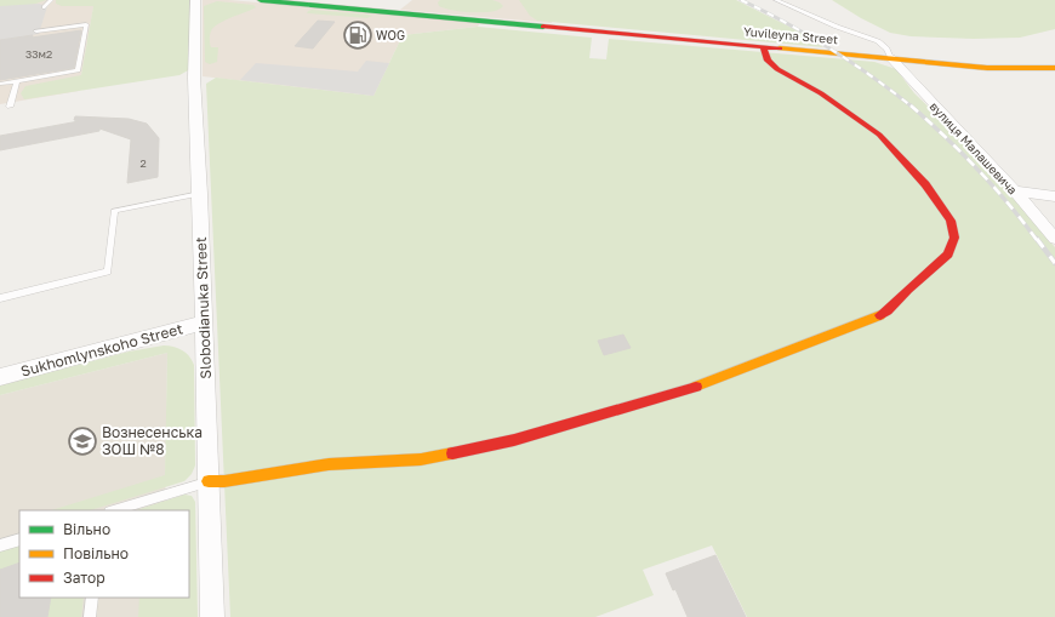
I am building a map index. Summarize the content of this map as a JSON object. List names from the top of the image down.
{
  "streets": {
    "main road": ["Yuvileyna Street"],
    "street": ["вулиця Малашевича", "Slobodianuka Street", "Sukhomlynskoho Street"]
  },
  "crossings": [
    ["Yuvileyna Street", "вулиця Малашевича"],
    ["Slobodianuka Street", "Sukhomlynskoho Street"]
  ],
  "places": {
    "fuel station": ["WOG"],
    "school or university": ["Вознесенська ЗОШ №8"]
  },
  "house_numbers": ["33м2", "2"],
  "legend": ["Вільно", "Повільно", "Затор"]
}
